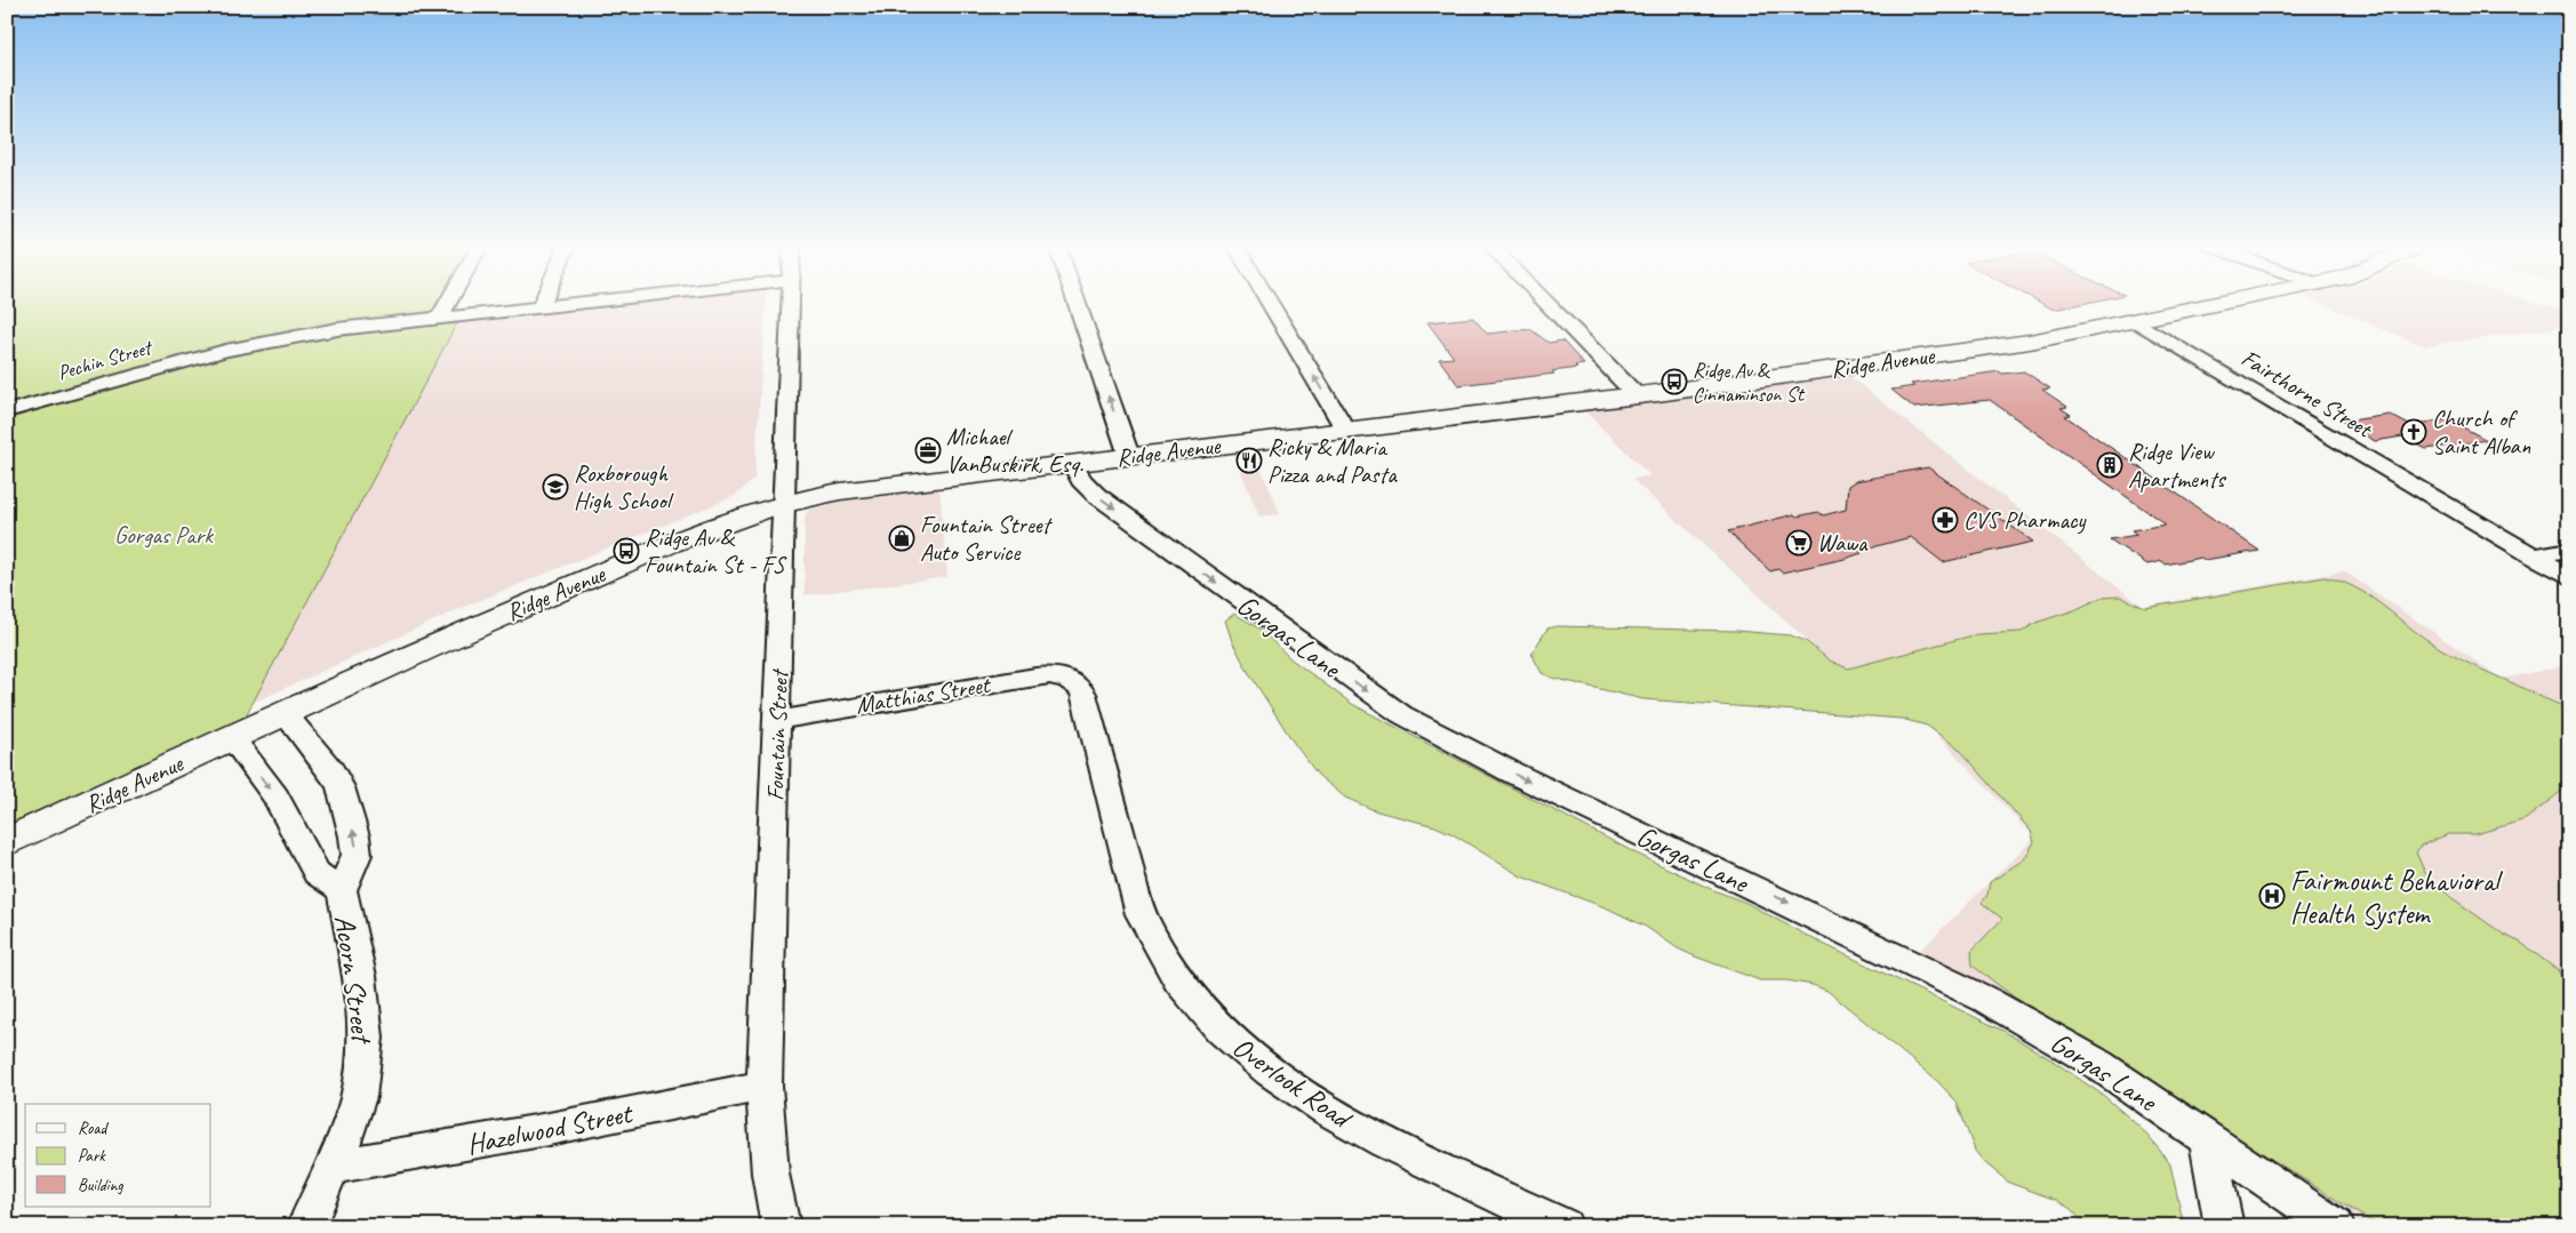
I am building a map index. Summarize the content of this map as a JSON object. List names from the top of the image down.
{
  "streets": {
    "main road": ["Ridge Avenue"],
    "street": [
      "Pechin Street",
      "Fairthorne Street",
      "Gorgas Lane",
      "Matthias Street",
      "Fountain Street",
      "Acorn Street",
      "Overlook Road",
      "Hazelwood Street"
    ]
  },
  "crossings": [
    ["Ridge Avenue", "Fairthorne Street"],
    ["Ridge Avenue", "Gorgas Lane"],
    ["Ridge Avenue", "Fountain Street"],
    ["Ridge Avenue", "Acorn Street"],
    ["Matthias Street", "Fountain Street"],
    ["Matthias Street", "Overlook Road"],
    ["Fountain Street", "Hazelwood Street"],
    ["Acorn Street", "Hazelwood Street"]
  ],
  "one_way": ["Gorgas Lane"],
  "parks": ["Gorgas Park"],
  "places": {
    "bus stop": ["Ridge Av & Cinnaminson St", "Ridge Av & Fountain St - FS"],
    "church": ["Church of Saint Alban"],
    "office": ["Michael VanBuskirk, Esq."],
    "restaurant": ["Ricky & Maria Pizza and Pasta"],
    "building": ["Ridge View Apartments"],
    "school or university": ["Roxborough High School"],
    "pharmacy": ["CVS Pharmacy"],
    "shop": ["Fountain Street Auto Service"],
    "supermarket": ["Wawa"],
    "hospital": ["Fairmount Behavioral Health System"]
  },
  "legend": ["Road", "Park", "Building"]
}
